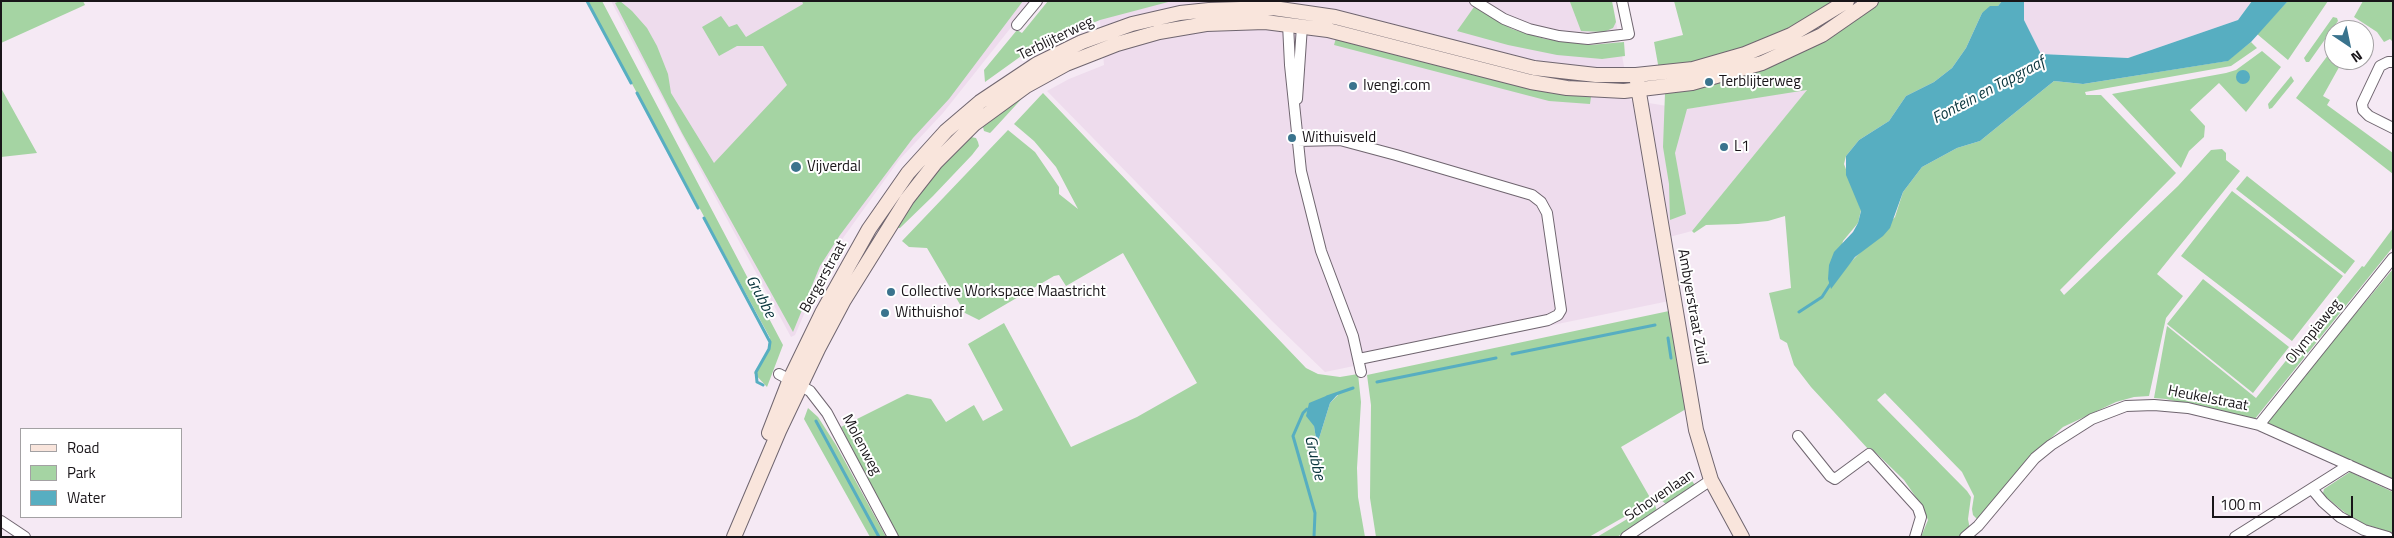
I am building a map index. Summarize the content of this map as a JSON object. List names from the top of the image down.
{
  "streets": {
    "main road": ["Terblijterweg", "Bergerstraat", "Ambyerstraat Zuid"],
    "street": [
      "Olympiaweg",
      "Heukelstraat",
      "Molenweg",
      "Schovenlaan"
    ]
  },
  "crossings": [
    ["Terblijterweg", "Bergerstraat"],
    ["Terblijterweg", "Ambyerstraat Zuid"],
    ["Bergerstraat", "Molenweg"],
    ["Ambyerstraat Zuid", "Schovenlaan"],
    ["Olympiaweg", "Heukelstraat"]
  ],
  "water": ["Fontein en Tapgraaf", "Grubbe"],
  "places": [
    "Terblijterweg",
    "Ivengi.com",
    "Withuisveld",
    "L1",
    "Vijverdal",
    "Collective Workspace Maastricht",
    "Withuishof"
  ],
  "legend": ["Road", "Park", "Water"],
  "scale_bar": "100 m",
  "north": "bottom right"
}
